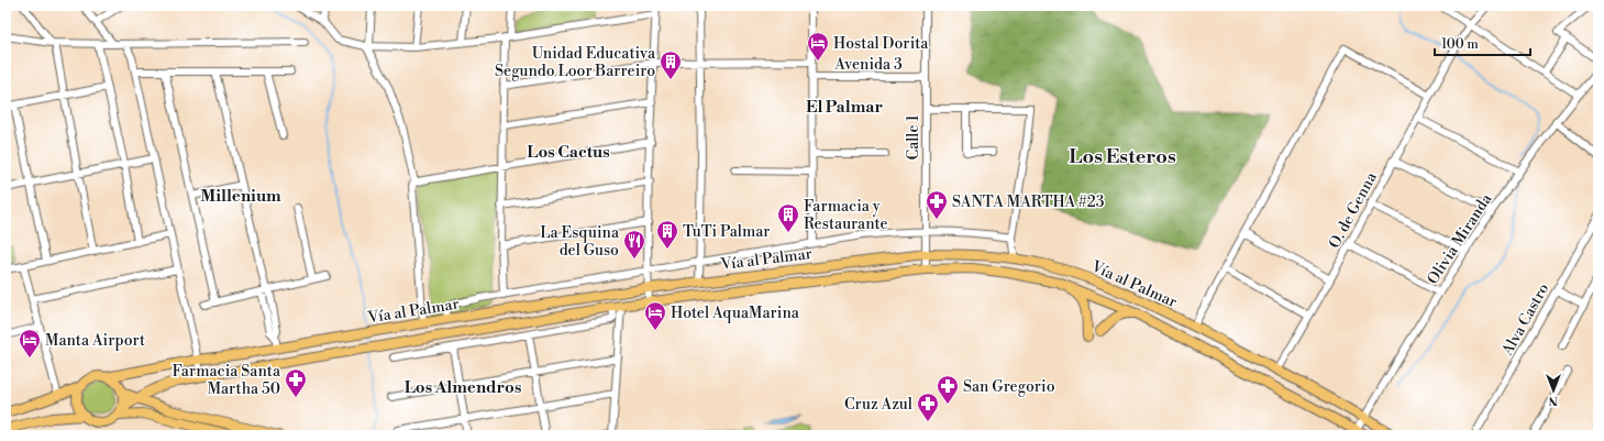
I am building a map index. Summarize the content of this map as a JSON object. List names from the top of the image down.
{
  "streets": {
    "main road": ["Vía al Palmar"],
    "street": [
      "Avenida 3",
      "Calle 1",
      "O. de Genna",
      "Olivia Miranda",
      "Alva Castro"
    ]
  },
  "crossings": [
    ["Avenida 3", "Calle 1"],
    ["Calle 1", "Vía al Palmar"],
    ["O. de Genna", "Vía al Palmar"],
    ["Olivia Miranda", "Vía al Palmar"]
  ],
  "districts": [
    "El Palmar",
    "Los Cactus",
    "Los Esteros",
    "Millenium",
    "Los Almendros"
  ],
  "places": {
    "hotel": ["Hostal Dorita", "Hotel AquaMarina", "Manta Airport"],
    "building": ["Unidad Educativa Segundo Loor Barreiro", "Farmacia y Restaurante", "TuTi Palmar"],
    "pharmacy": [
      "SANTA MARTHA #23",
      "Farmacia Santa Martha 50",
      "San Gregorio",
      "Cruz Azul"
    ],
    "restaurant": ["La Esquina del Guso"]
  },
  "scale_bar": "100 m",
  "north": "bottom"
}
